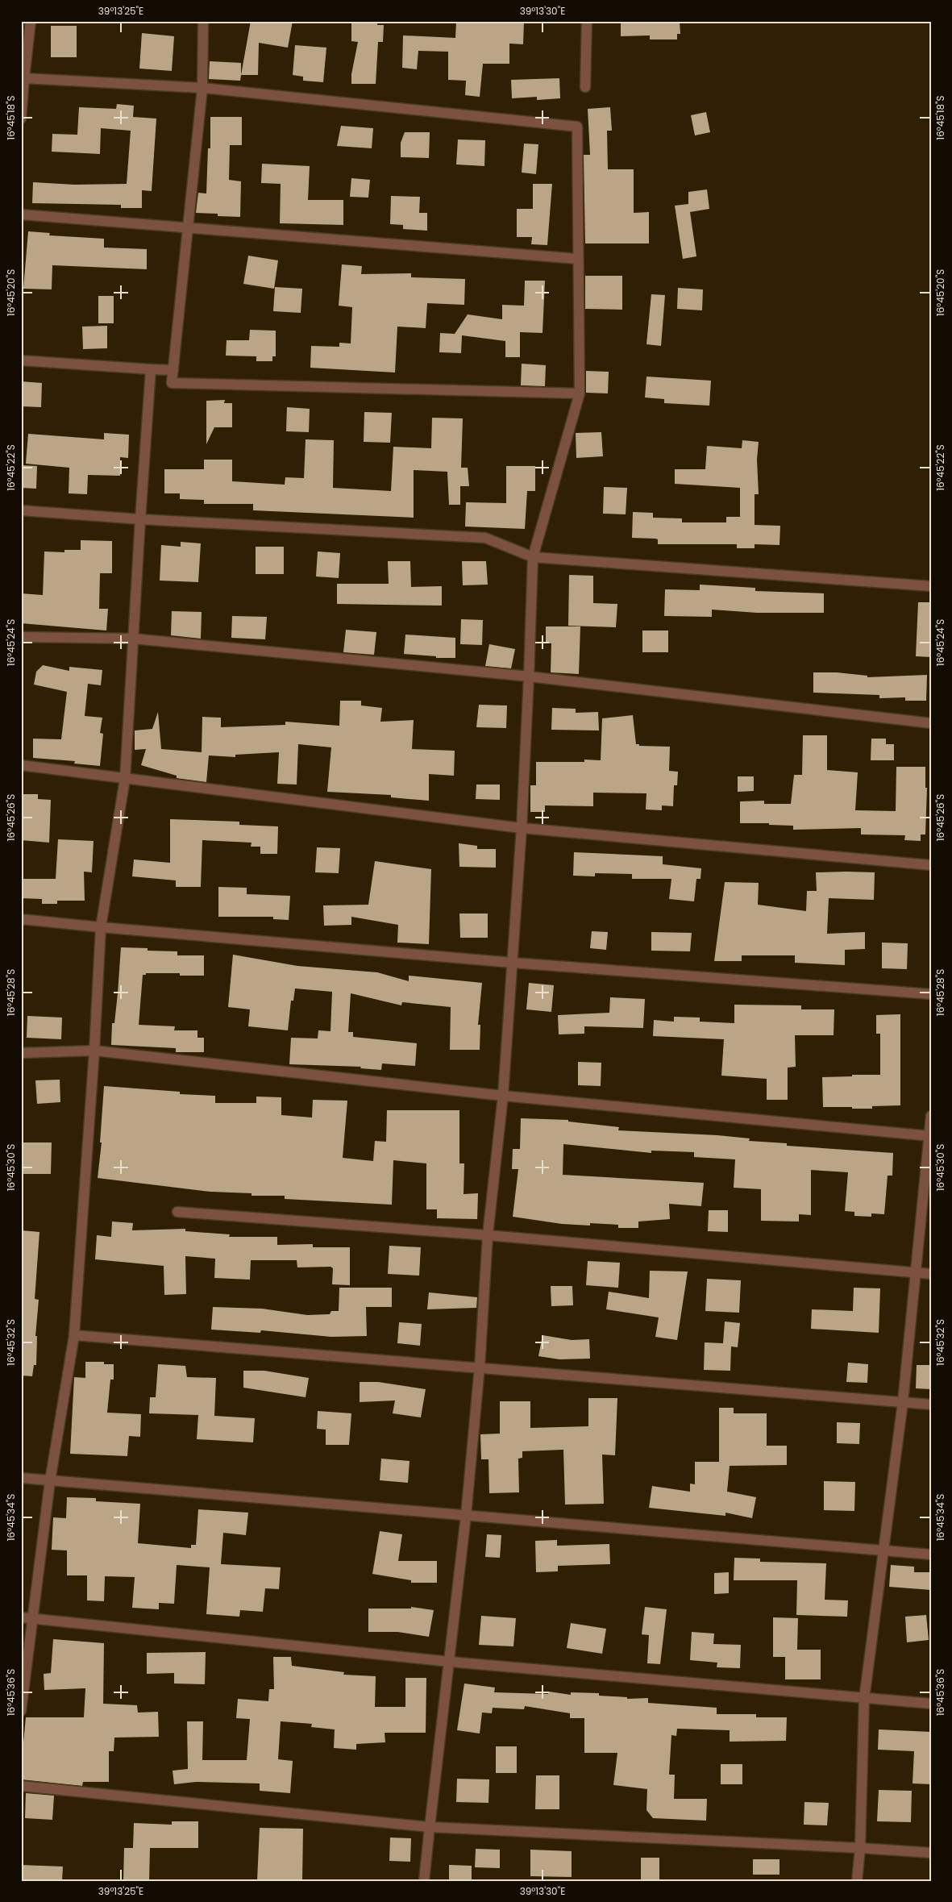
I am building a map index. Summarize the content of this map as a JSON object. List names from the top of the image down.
{
  "coordinates": [
    "39°13'25\"E",
    "39°13'30\"E",
    "16°45'18\"S",
    "16°45'20\"S",
    "16°45'22\"S",
    "16°45'24\"S",
    "16°45'26\"S",
    "16°45'28\"S",
    "16°45'30\"S",
    "16°45'32\"S",
    "16°45'34\"S",
    "16°45'36\"S"
  ]
}
